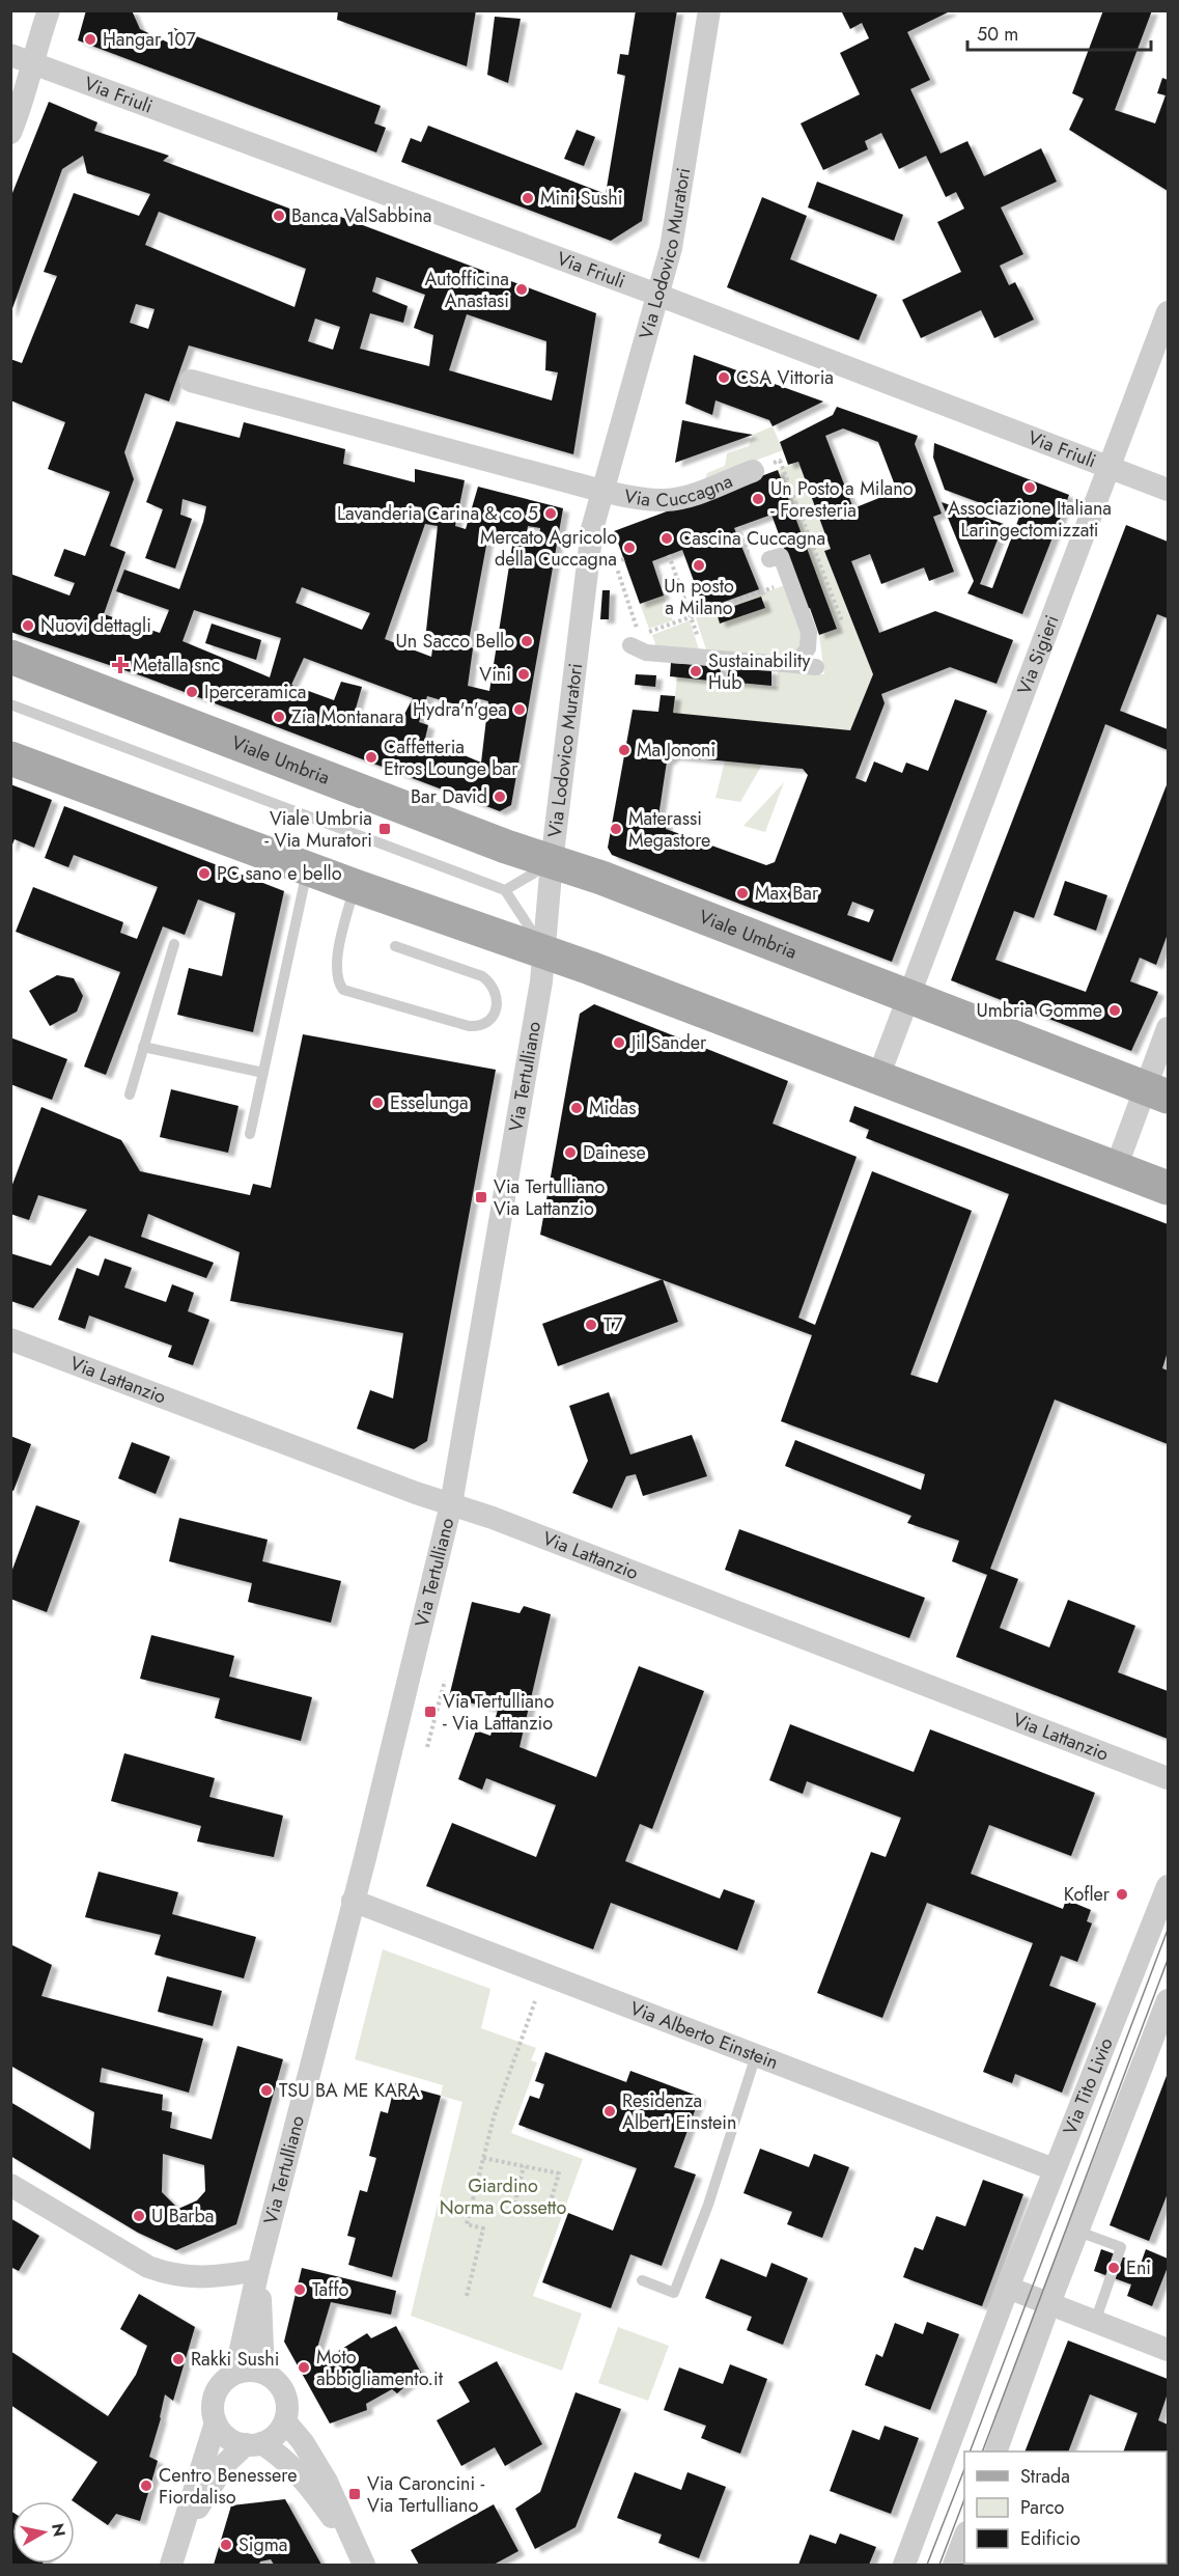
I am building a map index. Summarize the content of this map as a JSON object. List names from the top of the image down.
{
  "streets": {
    "main road": ["Viale Umbria"],
    "street": [
      "Via Friuli",
      "Via Lodovico Muratori",
      "Via Cuccagna",
      "Via Sigieri",
      "Via Tertulliano",
      "Via Lattanzio",
      "Via Alberto Einstein",
      "Via Tito Livio"
    ]
  },
  "crossings": [
    ["Via Friuli", "Via Lodovico Muratori"],
    ["Via Friuli", "Via Sigieri"],
    ["Via Lodovico Muratori", "Via Cuccagna"],
    ["Via Lodovico Muratori", "Viale Umbria"],
    ["Via Lodovico Muratori", "Via Tertulliano"],
    ["Via Sigieri", "Viale Umbria"],
    ["Viale Umbria", "Via Tertulliano"],
    ["Via Tertulliano", "Via Lattanzio"],
    ["Via Tertulliano", "Via Alberto Einstein"],
    ["Via Alberto Einstein", "Via Tito Livio"]
  ],
  "parks": ["Giardino Norma Cossetto"],
  "places": {
    "other": [
      "Hangar 107",
      "Mini Sushi",
      "Banca ValSabbina",
      "Autofficina Anastasi",
      "CSA Vittoria",
      "Associazione Italiana Laringectomizzati",
      "Un Posto a Milano - Foresteria",
      "Lavanderia Carina & co 5",
      "Cascina Cuccagna",
      "Mercato Agricolo della Cuccagna",
      "Un posto a Milano",
      "Nuovi dettagli",
      "Un Sacco Bello",
      "Sustainability Hub",
      "Vini",
      "Iperceramica",
      "Hydra'n'gea",
      "Zia Montanara",
      "Ma Jononi",
      "Caffetteria Etros Lounge bar",
      "Bar David",
      "Materassi Megastore",
      "PC sano e bello",
      "Max Bar",
      "Umbria Gomme",
      "Jil Sander",
      "Esselunga",
      "Midas",
      "Dainese",
      "T7",
      "Kofler",
      "TSU BA ME KARA",
      "Residenza Albert Einstein",
      "U Barba",
      "Eni",
      "Taffo",
      "Rakki Sushi",
      "Moto abbigliamento.it",
      "Centro Benessere Fiordaliso",
      "Sigma"
    ],
    "health": ["Metalla snc"],
    "transit": [
      "Viale Umbria - Via Muratori",
      "Via Tertulliano Via Lattanzio",
      "Via Tertulliano - Via Lattanzio",
      "Via Caroncini - Via Tertulliano"
    ]
  },
  "legend": ["Strada", "Parco", "Edificio"],
  "scale_bar": "50 m",
  "north": "right"
}
